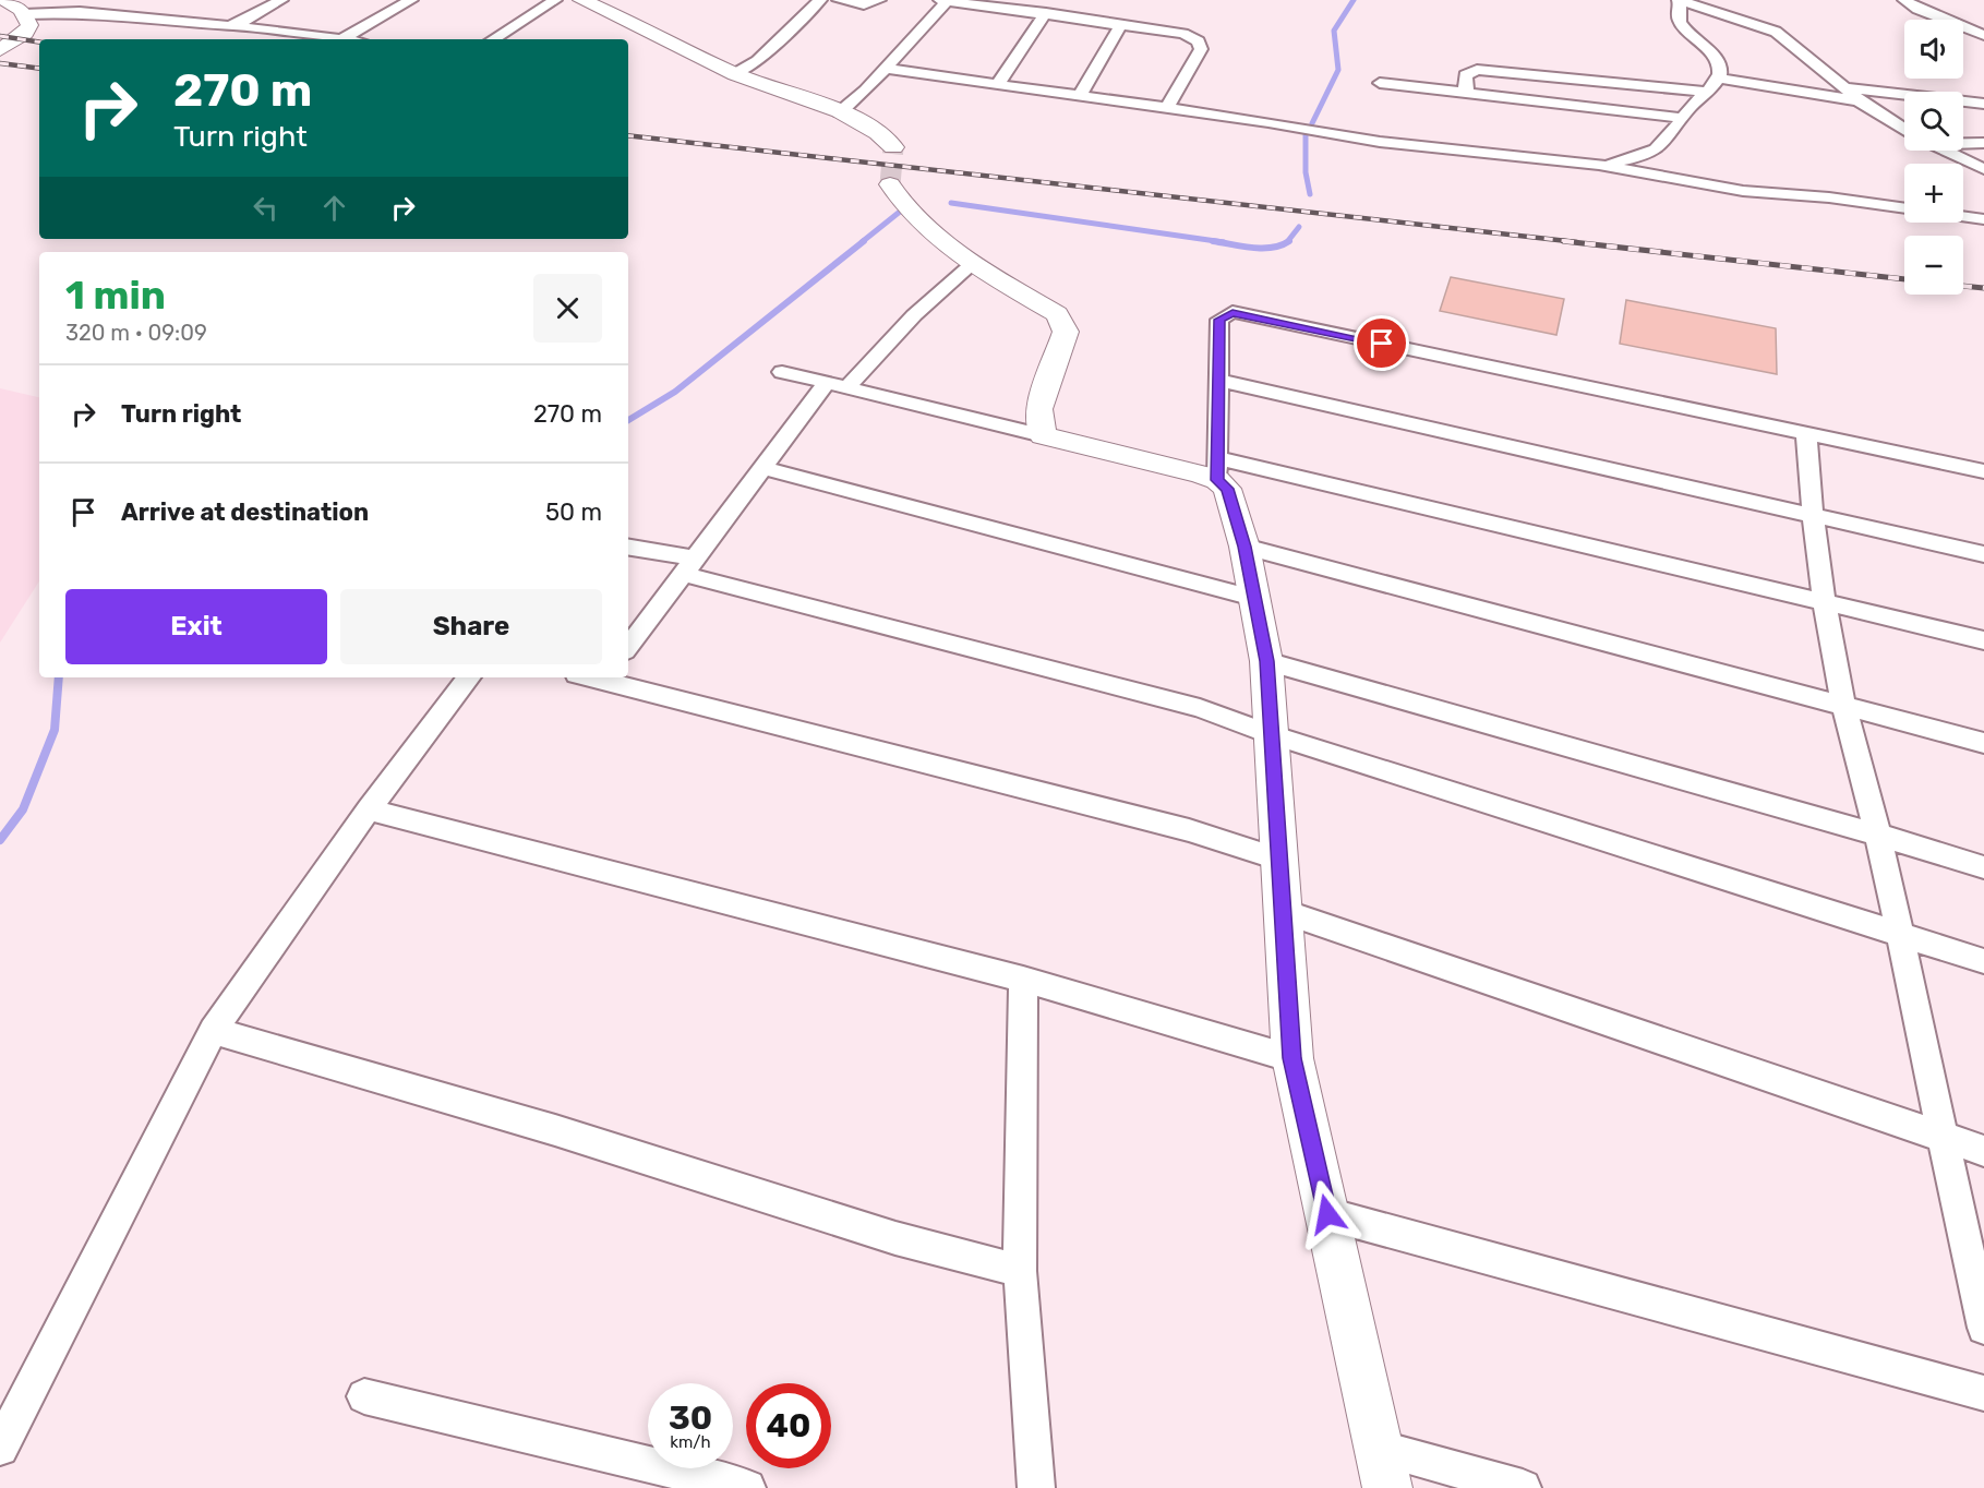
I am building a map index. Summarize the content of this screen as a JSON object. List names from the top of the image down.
{
  "page": {
    "map_buttons": ["+", "−"],
    "turn": ["270 m", "Turn right"],
    "heading": ["1 min", "320 m · 09:09"],
    "list": [
      {
        "name": "Turn right",
        "value": "270 m"
      },
      {
        "name": "Arrive at destination",
        "value": "50 m"
      }
    ],
    "buttons": ["Exit", "Share"],
    "speed": "30 km/h",
    "limit": "40"
  }
}
